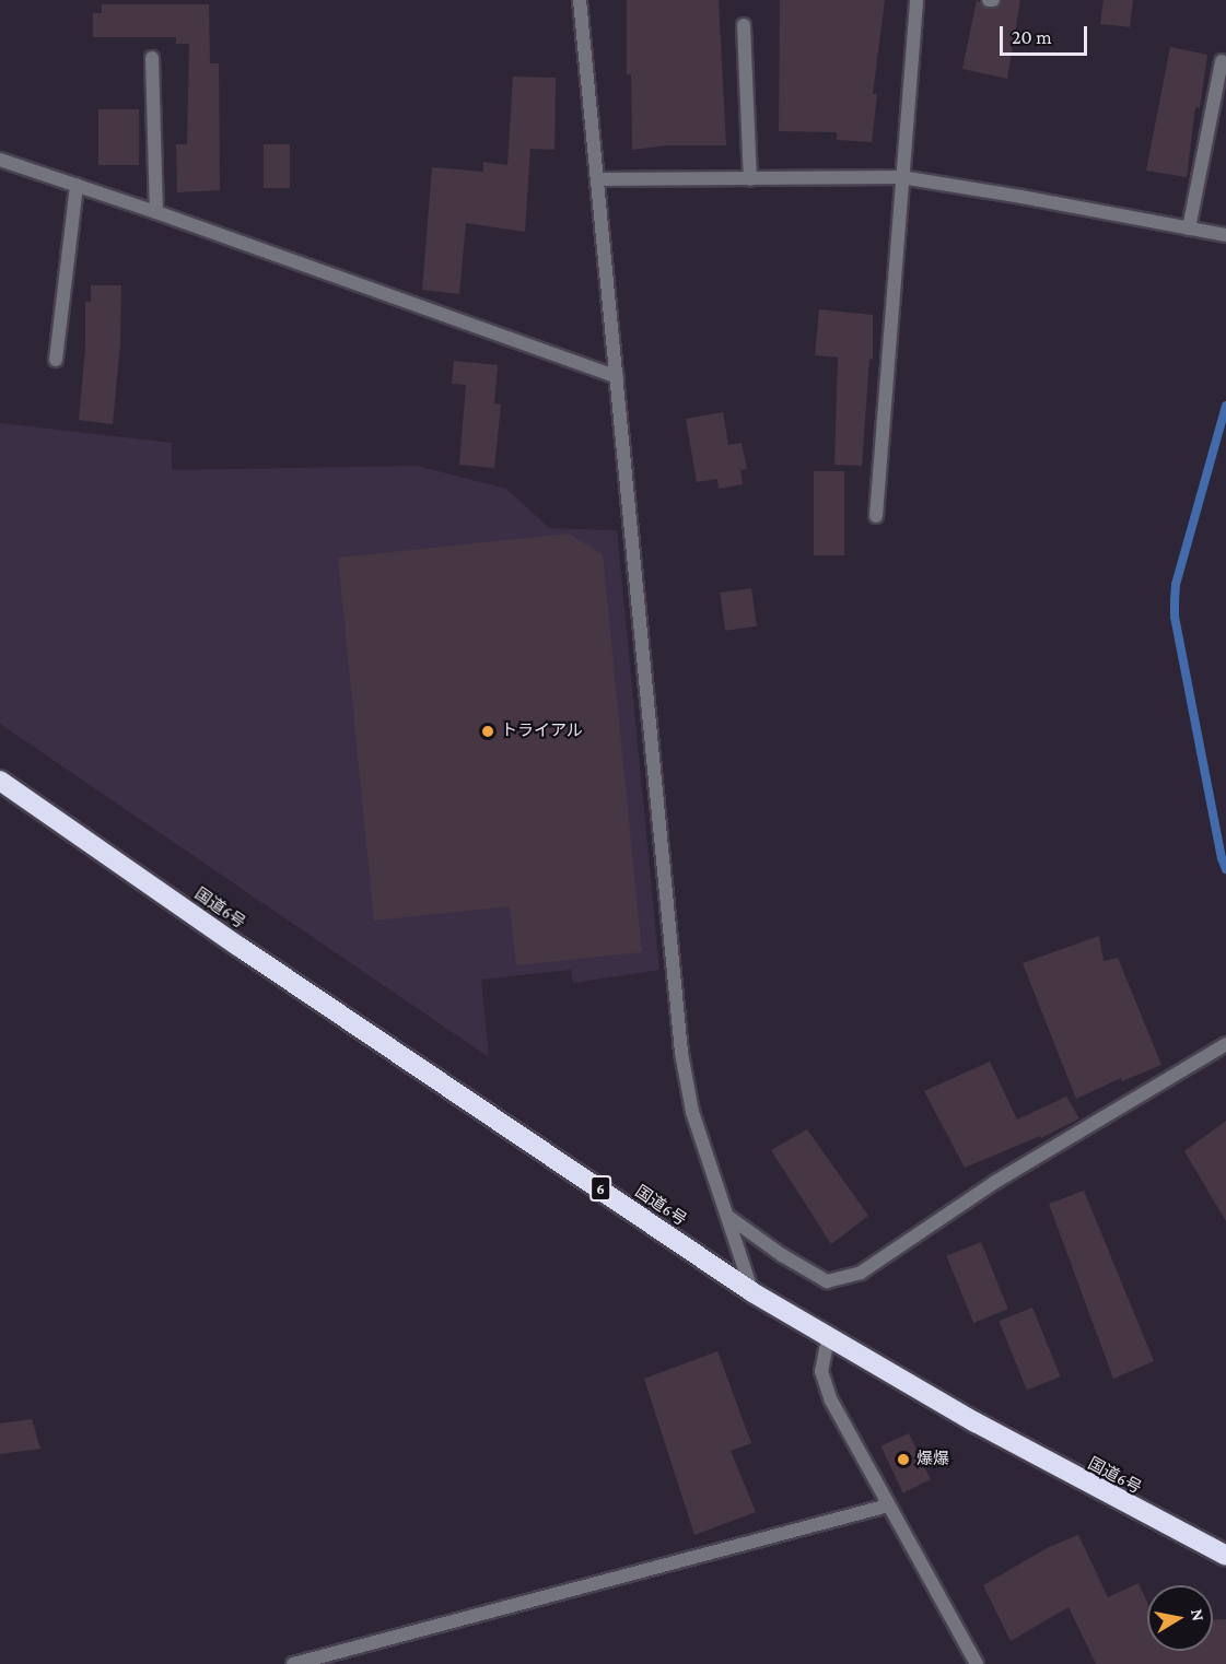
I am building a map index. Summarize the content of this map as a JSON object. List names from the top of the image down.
{
  "streets": {
    "highway": ["国道6号", "6"]
  },
  "places": ["トライアル", "爆爆"],
  "scale_bar": "20 m",
  "north": "right"
}
